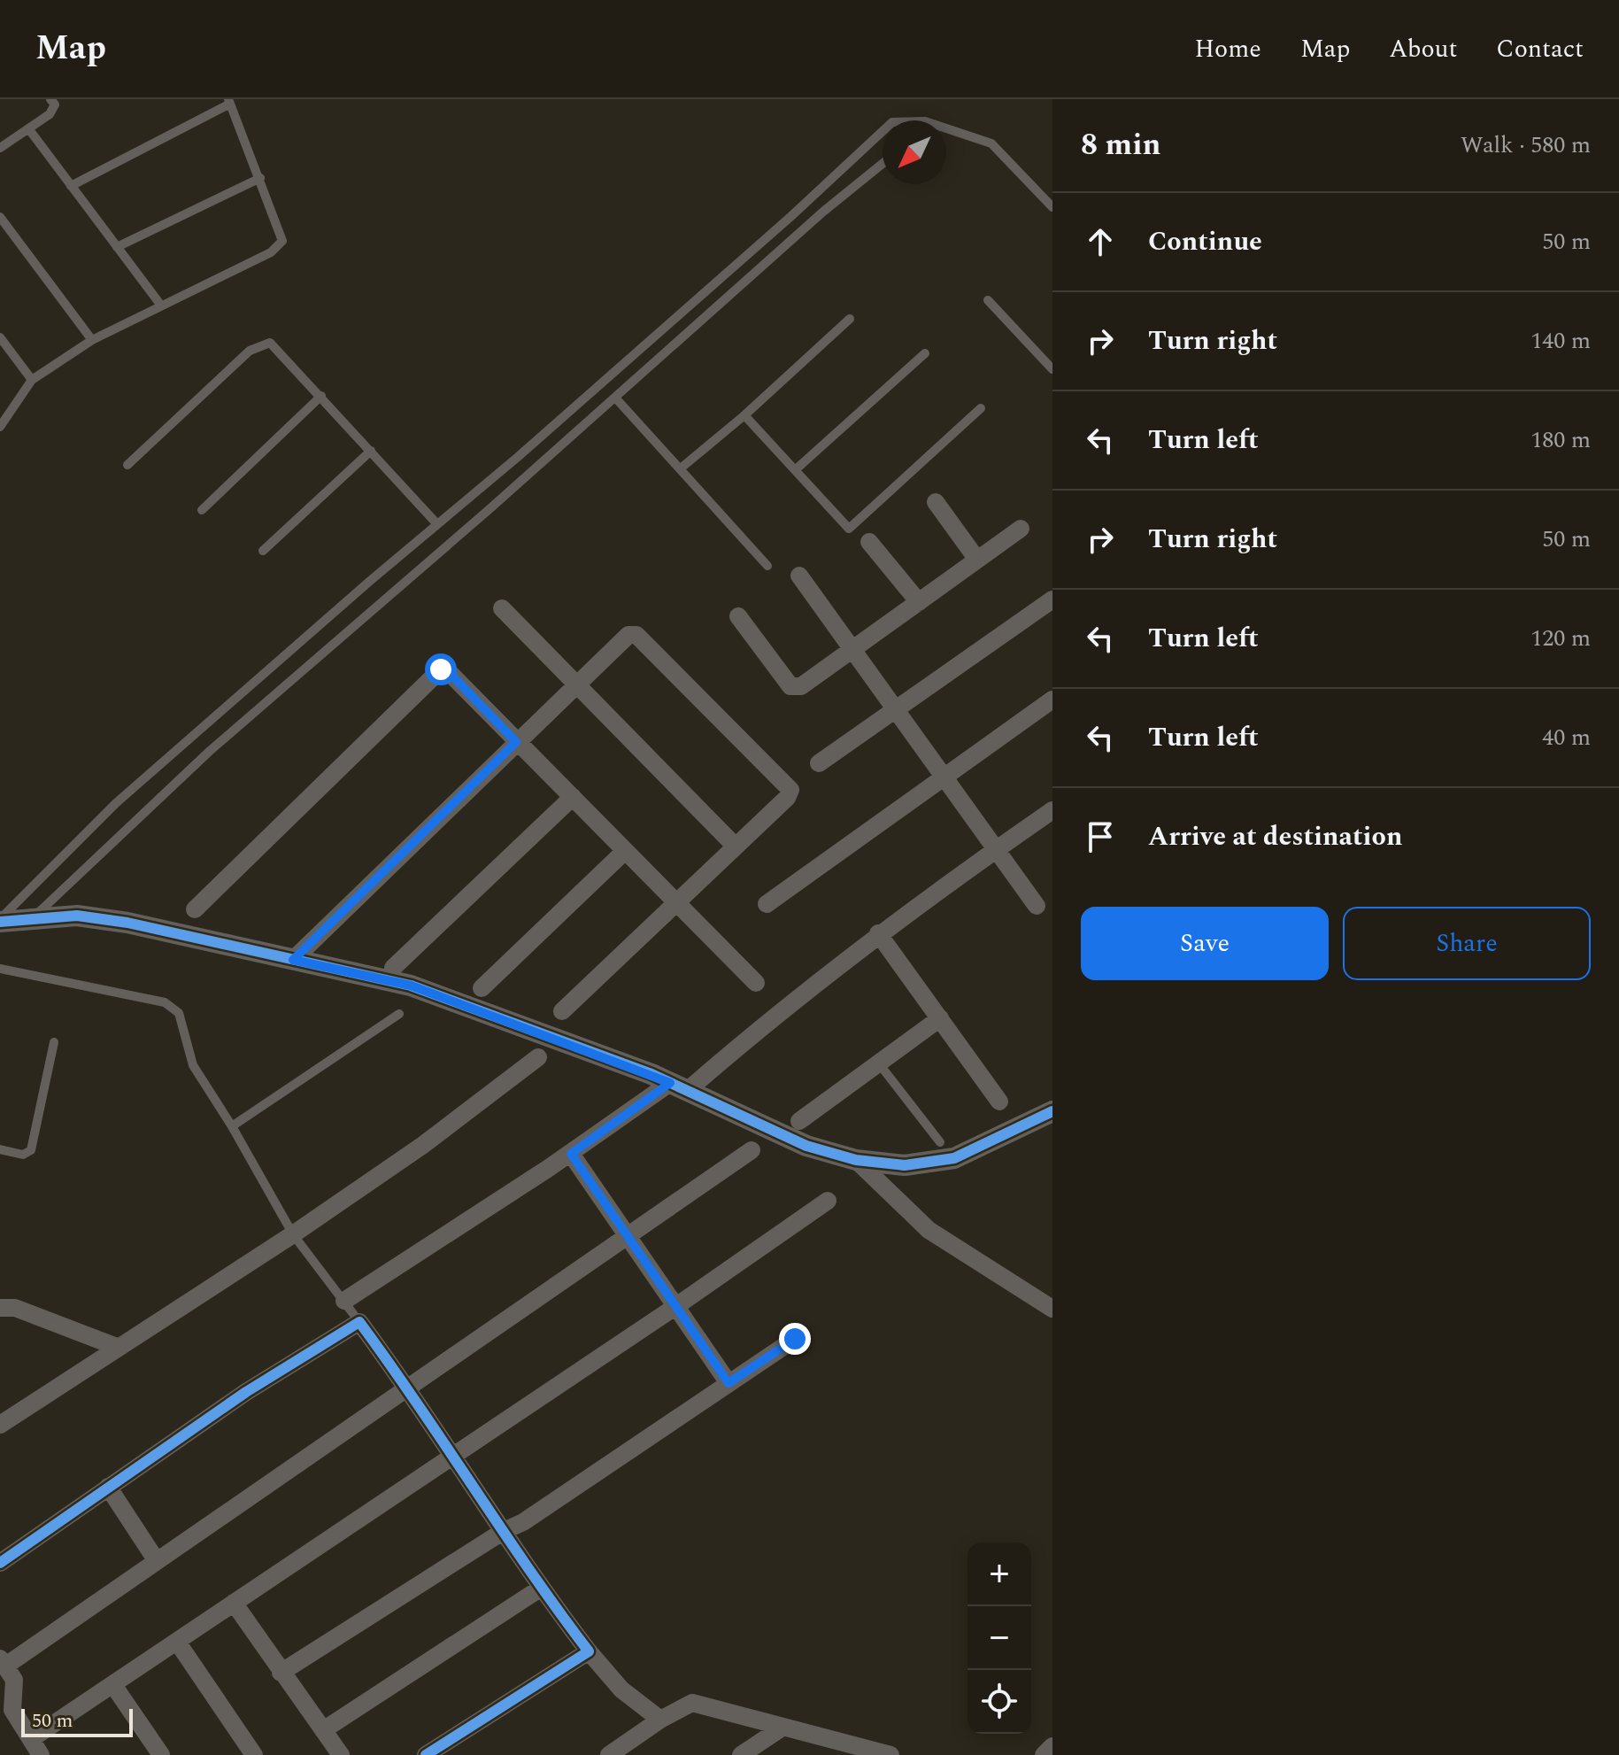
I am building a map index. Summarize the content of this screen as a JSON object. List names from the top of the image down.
{
  "scale_bar": "50 m",
  "north": "bottom left",
  "page": {
    "header": "Map",
    "nav": [
      "Home",
      "Map",
      "About",
      "Contact"
    ],
    "heading": ["8 min", "Walk · 580 m"],
    "list": [
      ["Continue", "50 m"],
      ["Turn right", "140 m"],
      ["Turn left", "180 m"],
      ["Turn right", "50 m"],
      ["Turn left", "120 m"],
      ["Turn left", "40 m"],
      "Arrive at destination"
    ],
    "buttons": ["Save", "Share"],
    "map_buttons": ["+", "−"],
    "scale": "50 m"
  }
}
